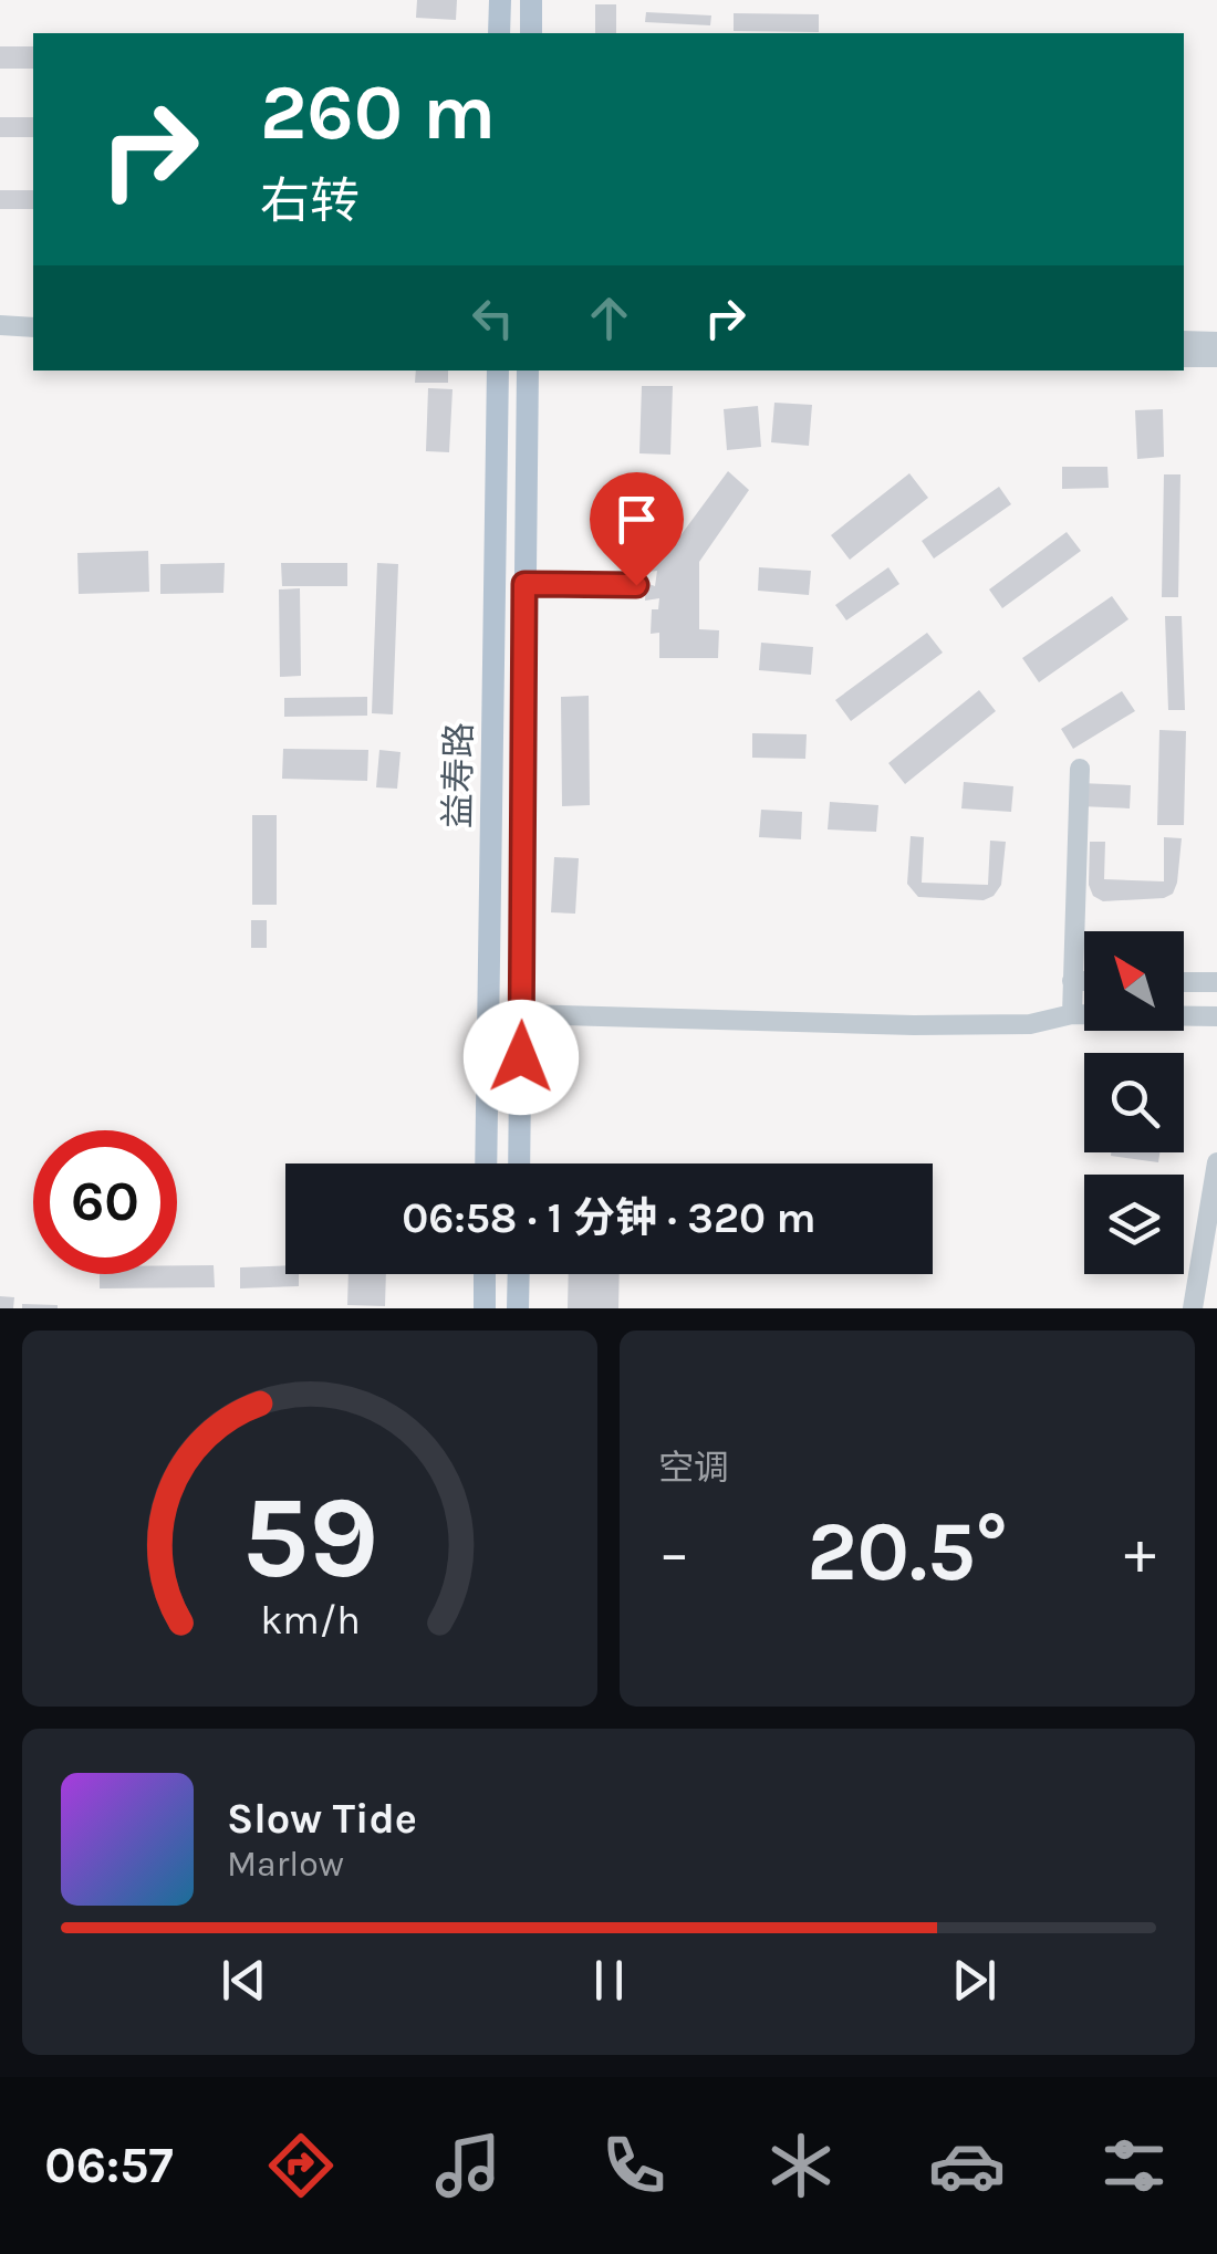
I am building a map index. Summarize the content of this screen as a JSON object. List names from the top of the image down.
{
  "streets": {
    "main road": ["益寿路"]
  },
  "north": "top left",
  "page": {
    "turn": ["260 m", "右转"],
    "limit": "60",
    "trip": "06:58 · 1 分钟 · 320 m",
    "tile": "空调",
    "heat": ["−", "20.5°", "+"],
    "song": ["Slow Tide", "Marlow"],
    "tabs": "06:57",
    "gauge": ["59", "km/h"]
  }
}
